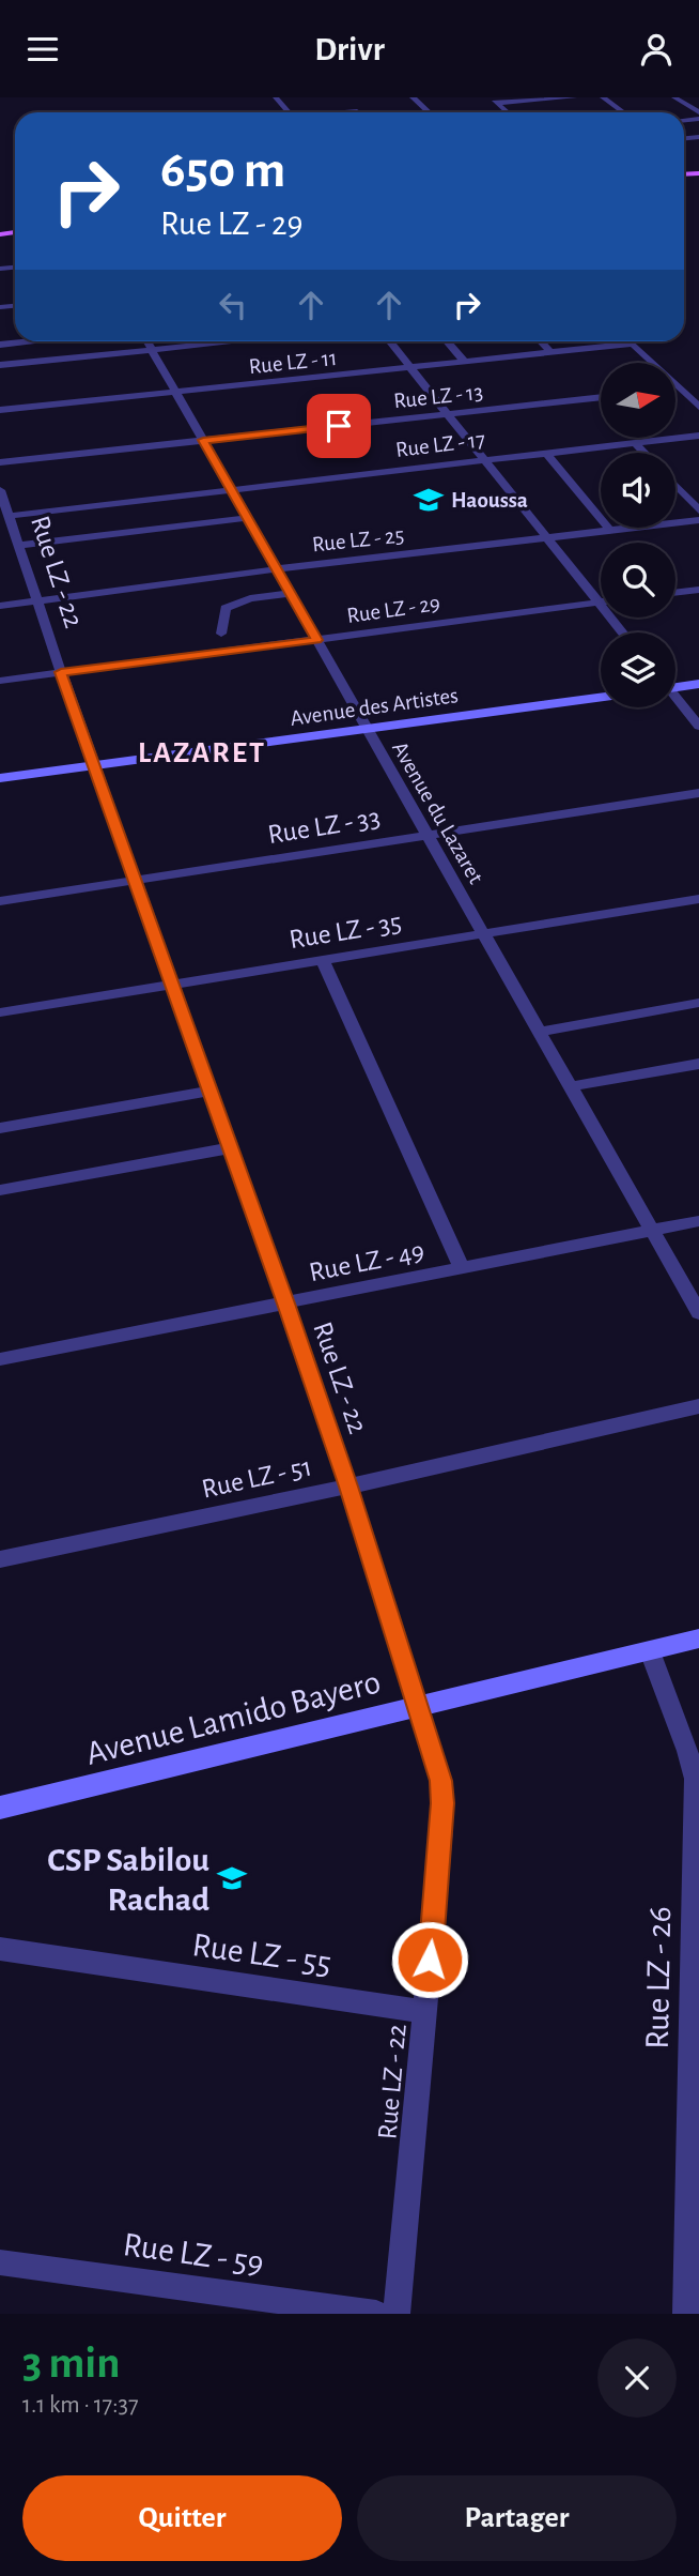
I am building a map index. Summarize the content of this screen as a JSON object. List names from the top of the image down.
{
  "streets": {
    "street": [
      "Rue LZ - 11",
      "Rue LZ - 13",
      "Rue LZ - 17",
      "Rue LZ - 25",
      "Rue LZ - 22",
      "Rue LZ - 29",
      "Avenue des Artistes",
      "Avenue du Lazaret",
      "Rue LZ - 33",
      "Rue LZ - 35",
      "Rue LZ - 49",
      "Rue LZ - 51",
      "Avenue Lamido Bayero",
      "Rue LZ - 55",
      "Rue LZ - 26",
      "Rue LZ - 59"
    ]
  },
  "crossings": [
    ["Rue LZ - 11", "Avenue du Lazaret"],
    ["Rue LZ - 13", "Avenue du Lazaret"],
    ["Rue LZ - 17", "Rue LZ - 22"],
    ["Rue LZ - 17", "Avenue du Lazaret"],
    ["Rue LZ - 25", "Rue LZ - 22"],
    ["Rue LZ - 25", "Avenue du Lazaret"],
    ["Rue LZ - 22", "Rue LZ - 29"],
    ["Rue LZ - 22", "Avenue des Artistes"],
    ["Rue LZ - 22", "Rue LZ - 33"],
    ["Rue LZ - 22", "Rue LZ - 35"],
    ["Rue LZ - 22", "Rue LZ - 49"],
    ["Rue LZ - 22", "Rue LZ - 51"],
    ["Rue LZ - 22", "Avenue Lamido Bayero"],
    ["Rue LZ - 22", "Rue LZ - 55"],
    ["Rue LZ - 29", "Avenue du Lazaret"],
    ["Avenue des Artistes", "Avenue du Lazaret"],
    ["Avenue du Lazaret", "Rue LZ - 33"],
    ["Avenue du Lazaret", "Rue LZ - 35"],
    ["Avenue du Lazaret", "Rue LZ - 49"],
    ["Avenue Lamido Bayero", "Rue LZ - 26"]
  ],
  "districts": ["LAZARET"],
  "places": {
    "school or university": ["Haoussa", "CSP Sabilou Rachad"]
  },
  "north": "right",
  "page": {
    "header": "Drivr",
    "turn": ["650 m", "Rue LZ - 29"],
    "heading": ["3 min", "1.1 km · 17:37"],
    "buttons": ["Quitter", "Partager"]
  }
}
